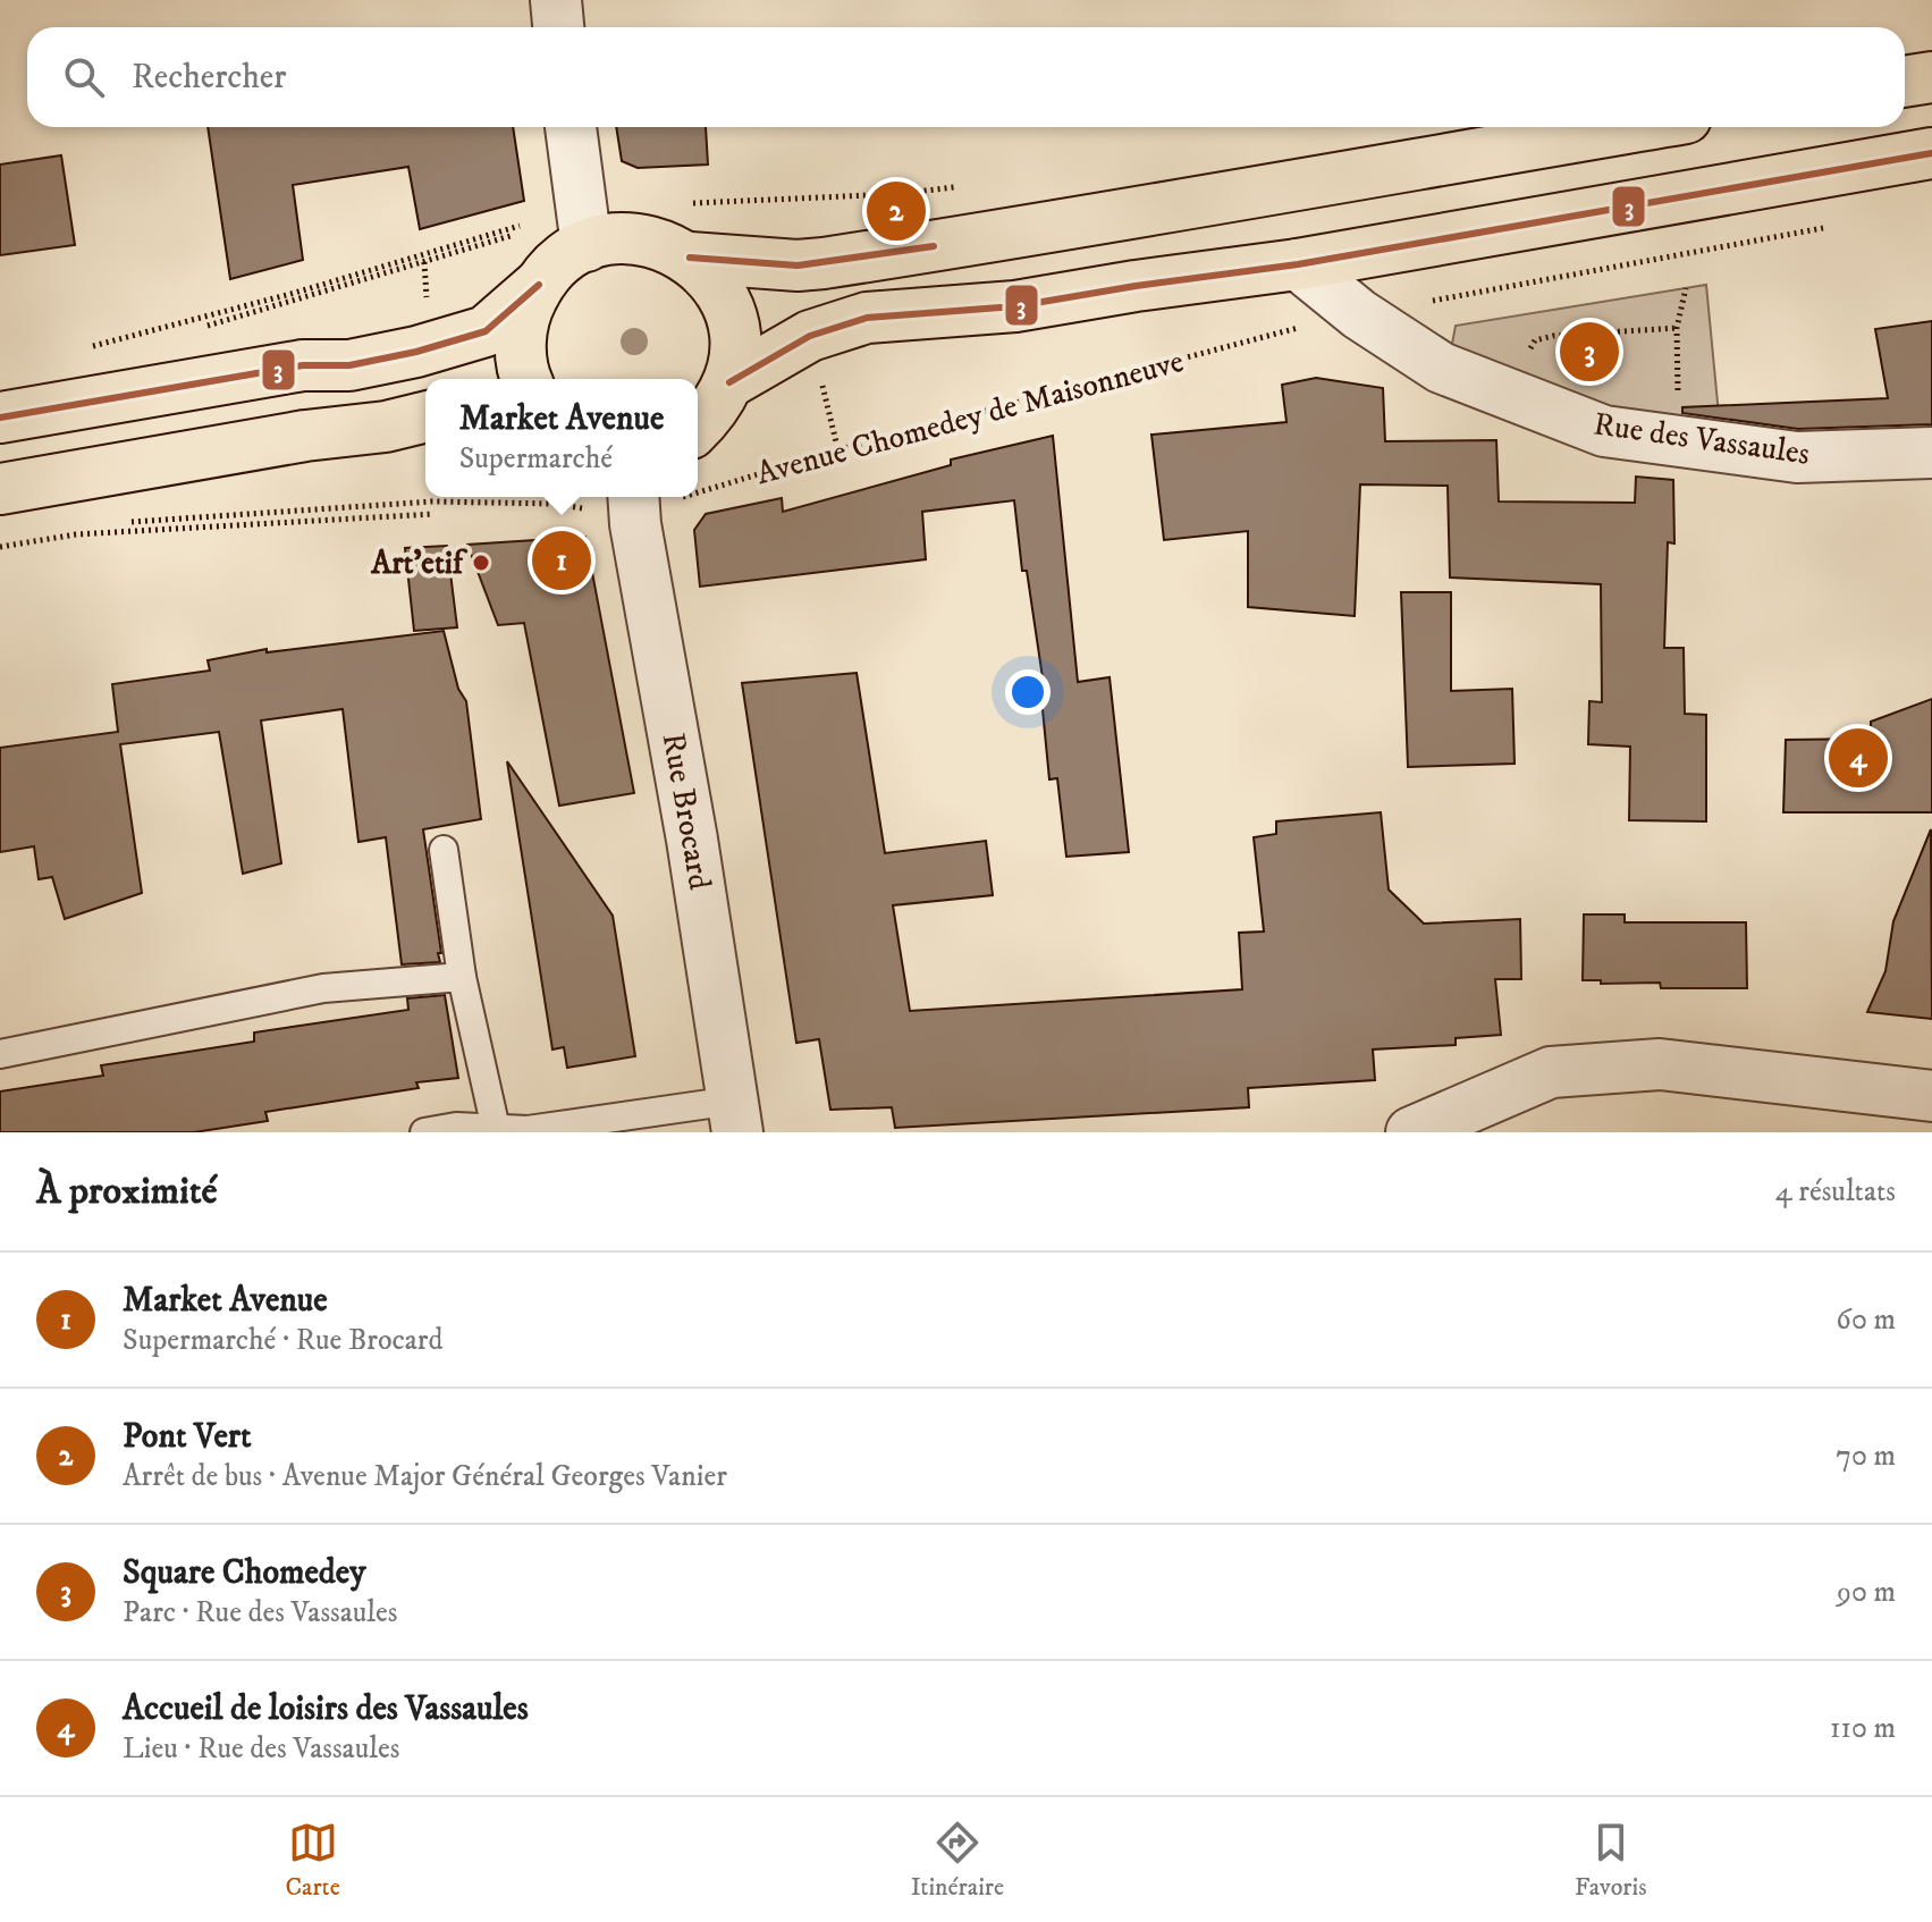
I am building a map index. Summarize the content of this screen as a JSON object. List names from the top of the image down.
{
  "streets": {
    "street": ["Rue des Vassaules", "Rue Brocard"],
    "path": ["Avenue Chomedey de Maisonneuve"]
  },
  "crossings": [
    ["Avenue Chomedey de Maisonneuve", "Rue des Vassaules"],
    ["Avenue Chomedey de Maisonneuve", "Rue Brocard"]
  ],
  "places": ["Art'etif"],
  "lines": ["transit line 3"],
  "page": {
    "search": "Rechercher",
    "pins": [
      "2",
      "3",
      "1",
      "4"
    ],
    "popup": ["Market Avenue", "Supermarché"],
    "heading": ["À proximité", "4 résultats"],
    "list": [
      {
        "mark": "1",
        "name": "Market Avenue",
        "note": "Supermarché · Rue Brocard",
        "value": "60 m"
      },
      {
        "mark": "2",
        "name": "Pont Vert",
        "note": "Arrêt de bus · Avenue Major Général Georges Vanier",
        "value": "70 m"
      },
      {
        "mark": "3",
        "name": "Square Chomedey",
        "note": "Parc · Rue des Vassaules",
        "value": "90 m"
      },
      {
        "mark": "4",
        "name": "Accueil de loisirs des Vassaules",
        "note": "Lieu · Rue des Vassaules",
        "value": "110 m"
      }
    ],
    "nav": ["Carte", "Itinéraire", "Favoris"]
  }
}
